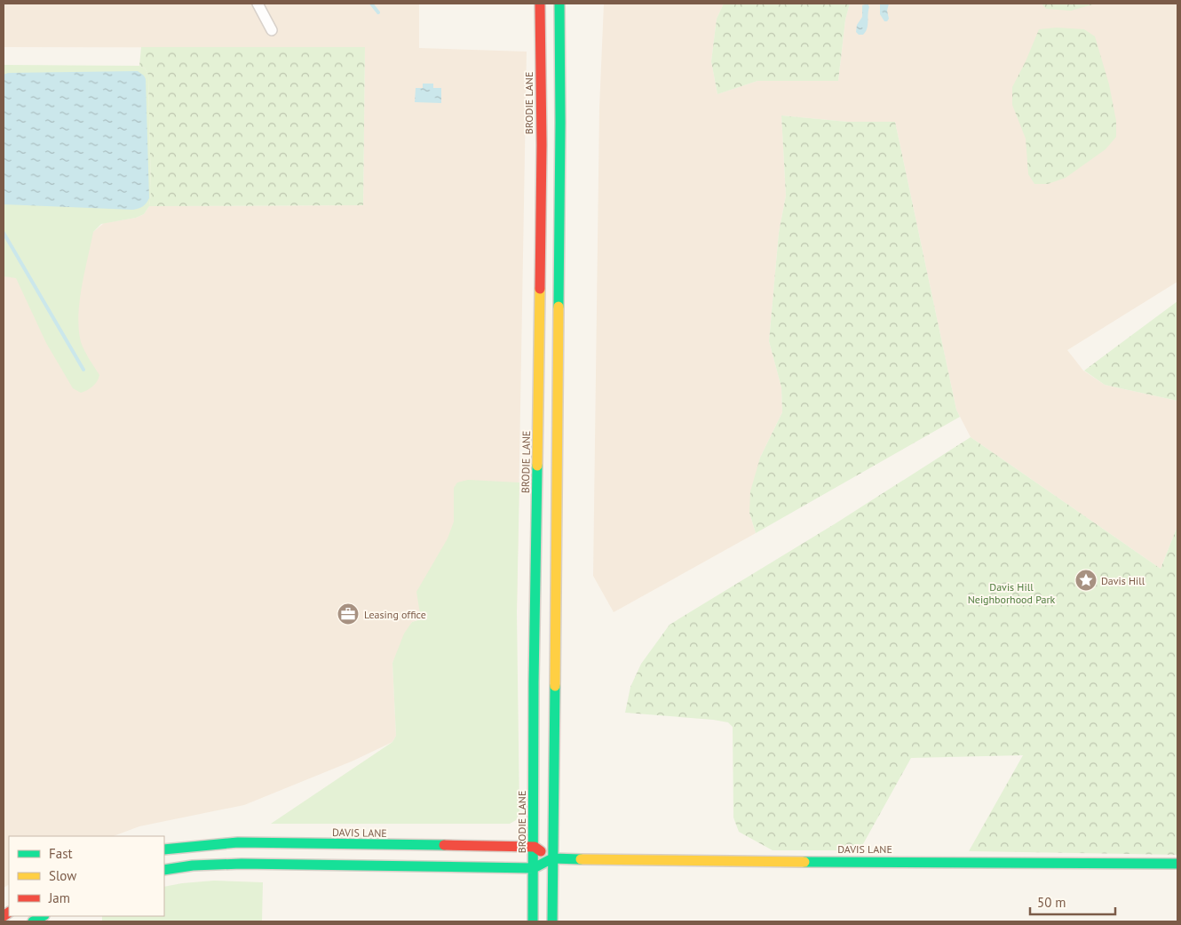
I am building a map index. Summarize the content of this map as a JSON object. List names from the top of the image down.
{
  "streets": {
    "main road": ["BRODIE LANE", "DAVIS LANE"]
  },
  "crossings": [
    ["BRODIE LANE", "DAVIS LANE"]
  ],
  "parks": ["Davis Hill Neighborhood Park"],
  "places": {
    "place": ["Davis Hill"],
    "office": ["Leasing office"]
  },
  "legend": ["Fast", "Slow", "Jam"],
  "scale_bar": "50 m"
}
